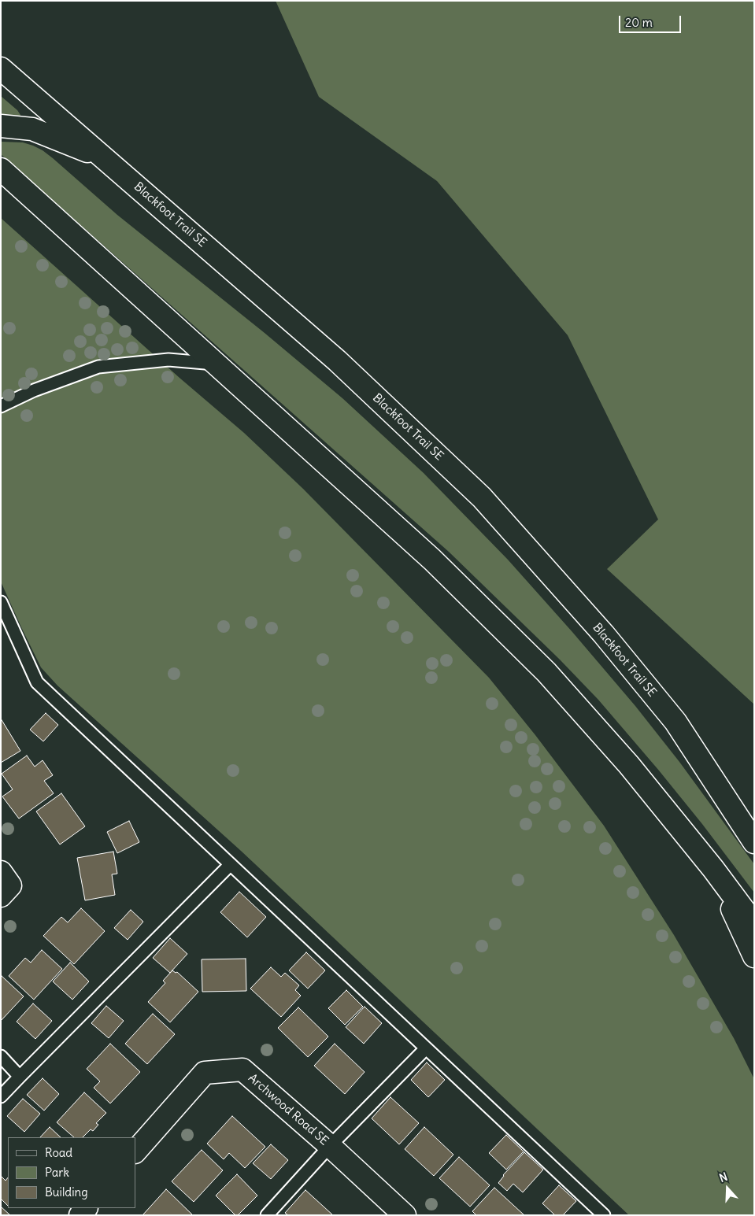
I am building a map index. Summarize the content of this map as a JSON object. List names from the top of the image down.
{
  "streets": {
    "main road": ["Blackfoot Trail SE", "Archwood Road SE"]
  },
  "legend": ["Road", "Park", "Building"],
  "scale_bar": "20 m",
  "north": "top"
}
